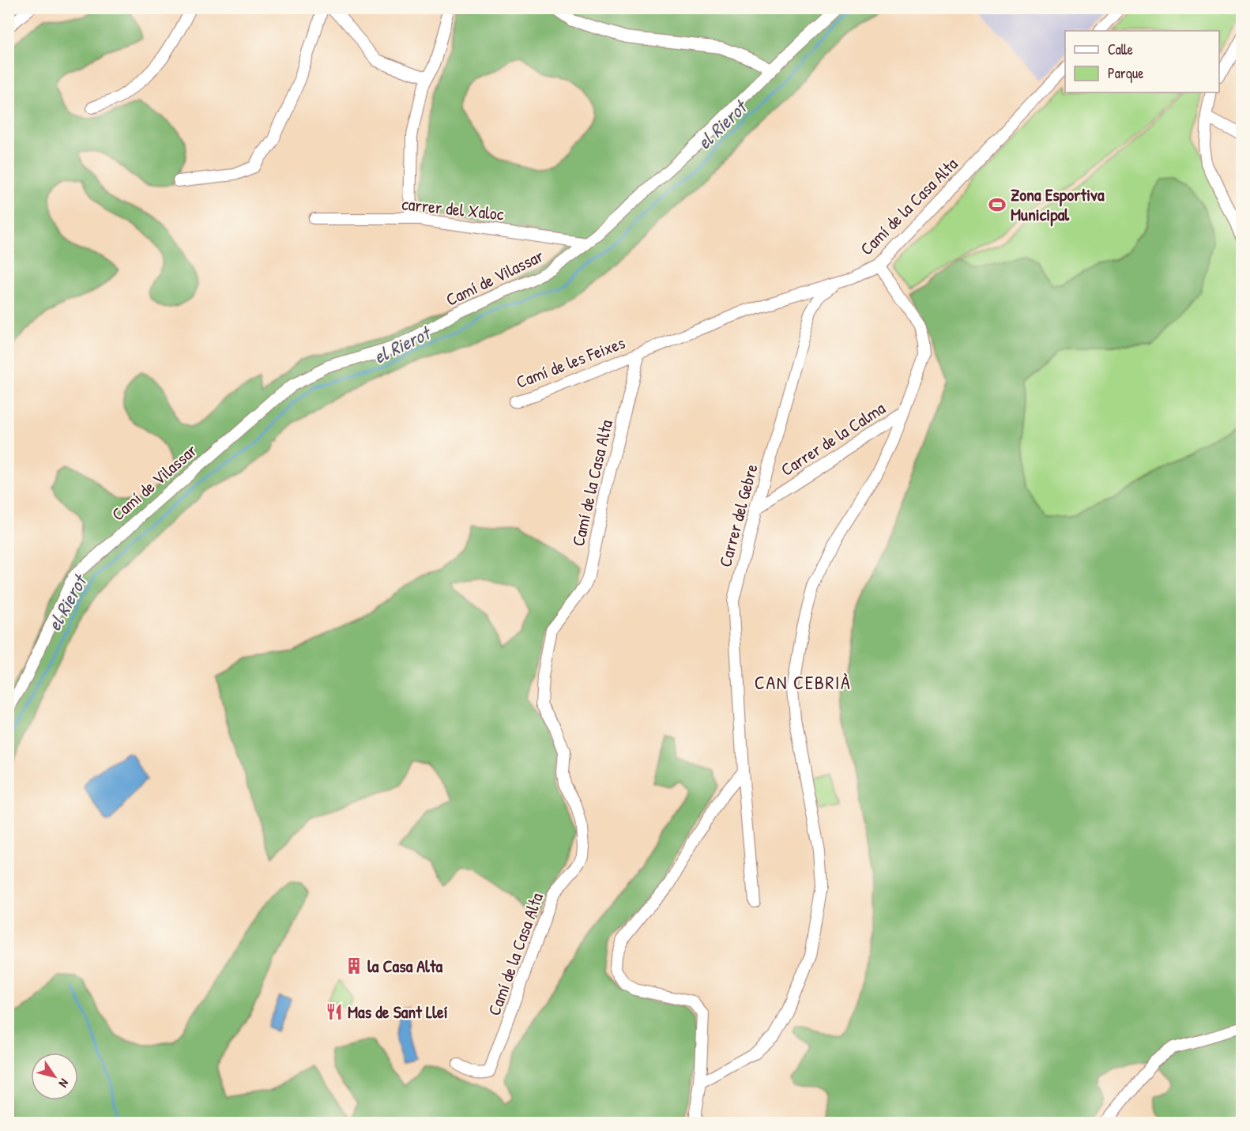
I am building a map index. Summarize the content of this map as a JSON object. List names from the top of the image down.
{
  "streets": {
    "street": [
      "Camí de la Casa Alta",
      "carrer del Xaloc",
      "Camí de Vilassar",
      "Camí de les Feixes",
      "Carrer de la Calma",
      "Carrer del Gebre"
    ]
  },
  "crossings": [
    ["Camí de la Casa Alta", "Camí de les Feixes"],
    ["Camí de la Casa Alta", "Carrer del Gebre"],
    ["carrer del Xaloc", "Camí de Vilassar"],
    ["Carrer de la Calma", "Carrer del Gebre"]
  ],
  "districts": ["CAN CEBRIÀ"],
  "water": ["el Rierot"],
  "places": {
    "sports": ["Zona Esportiva Municipal"],
    "building": ["la Casa Alta"],
    "restaurant": ["Mas de Sant Lleí"]
  },
  "legend": ["Calle", "Parque"],
  "north": "bottom right"
}
